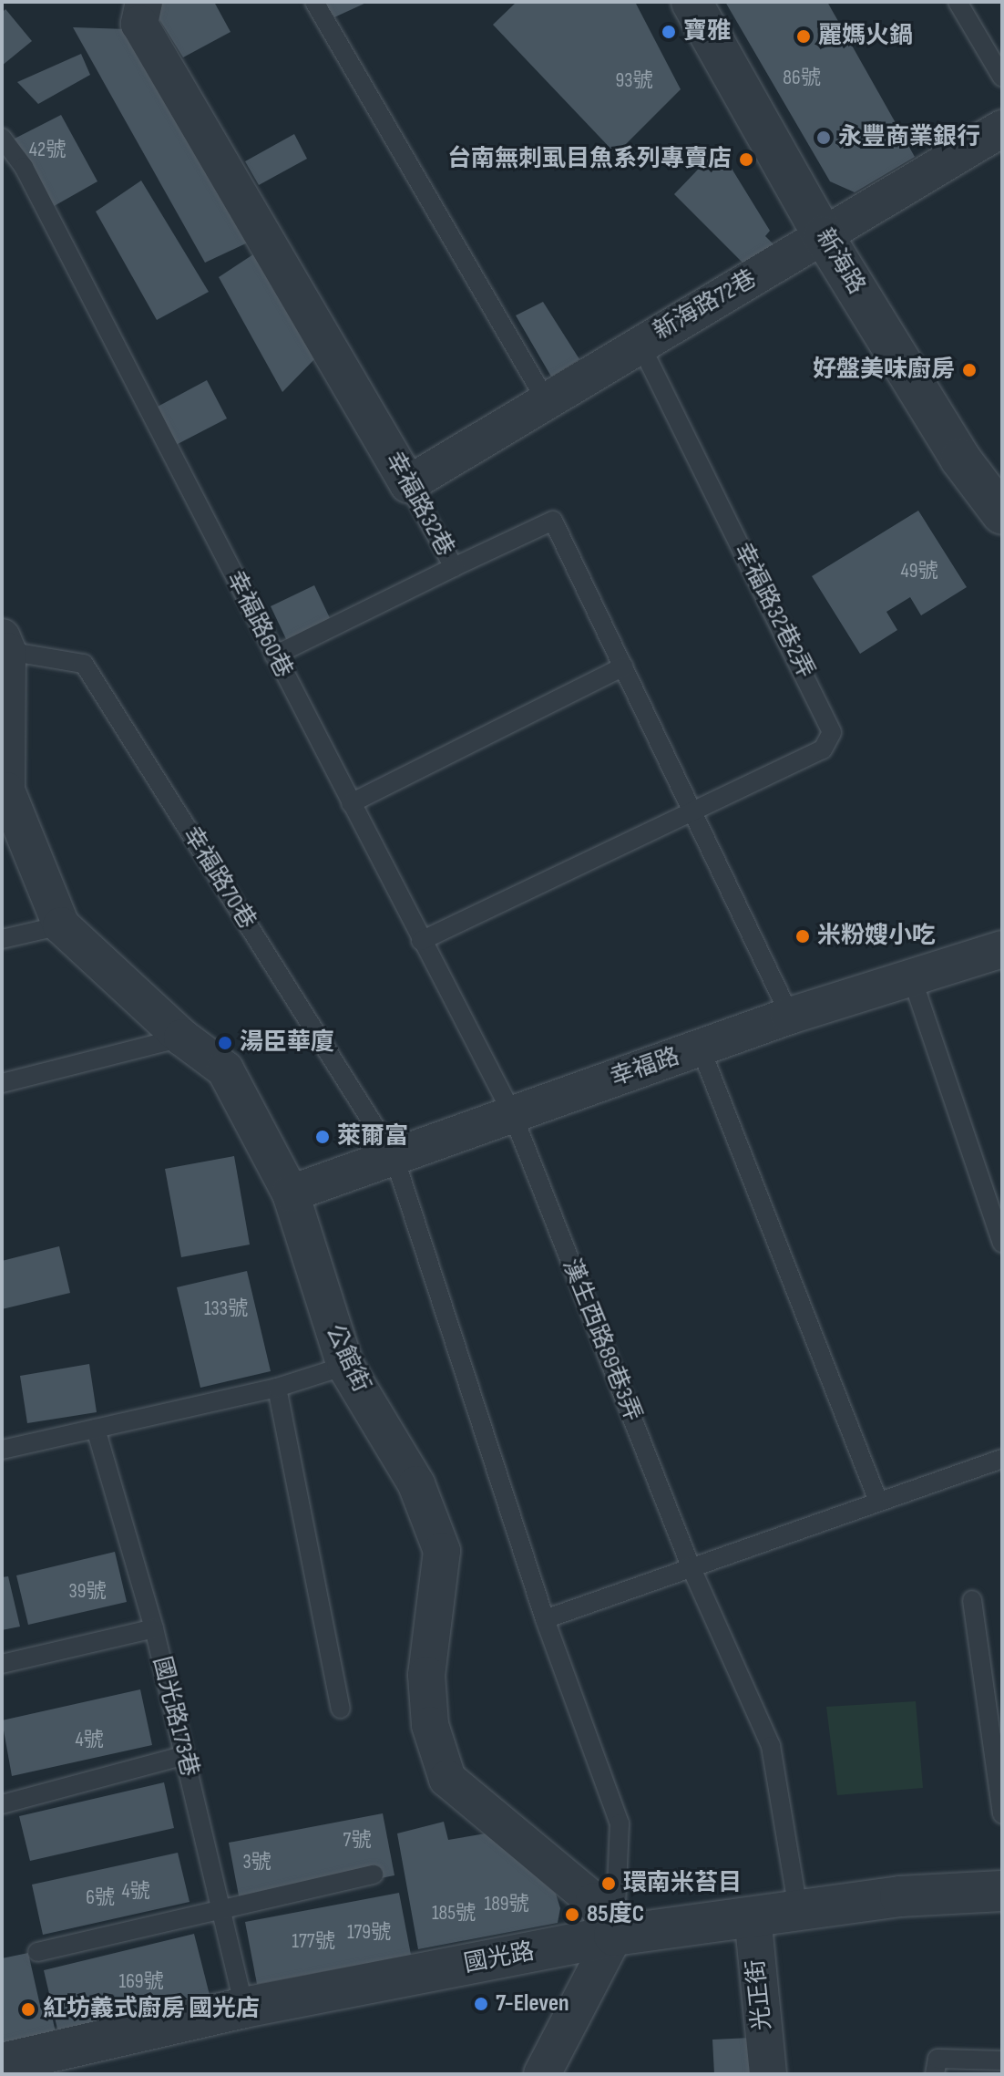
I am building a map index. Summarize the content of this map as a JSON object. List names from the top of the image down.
{
  "streets": {
    "street": [
      "新海路",
      "新海路72巷",
      "幸福路32巷",
      "幸福路",
      "公館街",
      "國光路",
      "光正街"
    ],
    "lane": [
      "幸福路32巷2弄",
      "幸福路60巷",
      "幸福路70巷",
      "漢生西路89巷3弄",
      "國光路173巷"
    ]
  },
  "crossings": [
    ["新海路", "新海路72巷"],
    ["新海路72巷", "幸福路32巷"],
    ["新海路72巷", "幸福路32巷2弄"],
    ["幸福路32巷", "幸福路32巷2弄"],
    ["幸福路32巷", "幸福路"],
    ["幸福路60巷", "幸福路"],
    ["幸福路60巷", "漢生西路89巷3弄"],
    ["幸福路70巷", "幸福路"],
    ["幸福路70巷", "公館街"],
    ["幸福路70巷", "國光路"],
    ["幸福路", "漢生西路89巷3弄"],
    ["幸福路", "公館街"],
    ["漢生西路89巷3弄", "國光路"],
    ["公館街", "國光路"],
    ["國光路173巷", "國光路"],
    ["國光路", "光正街"]
  ],
  "places": [
    "寶雅",
    "麗媽火鍋",
    "永豐商業銀行",
    "台南無刺虱目魚系列專賣店",
    "好盤美味廚房",
    "米粉嫂小吃",
    "湯臣華廈",
    "萊爾富",
    "環南米苔目",
    "85度C",
    "7-Eleven",
    "紅坊義式廚房 國光店"
  ],
  "house_numbers": [
    "86號",
    "93號",
    "42號",
    "49號",
    "133號",
    "39號",
    "4號",
    "7號",
    "3號",
    "4號",
    "6號",
    "189號",
    "185號",
    "179號",
    "177號",
    "169號"
  ]
}
